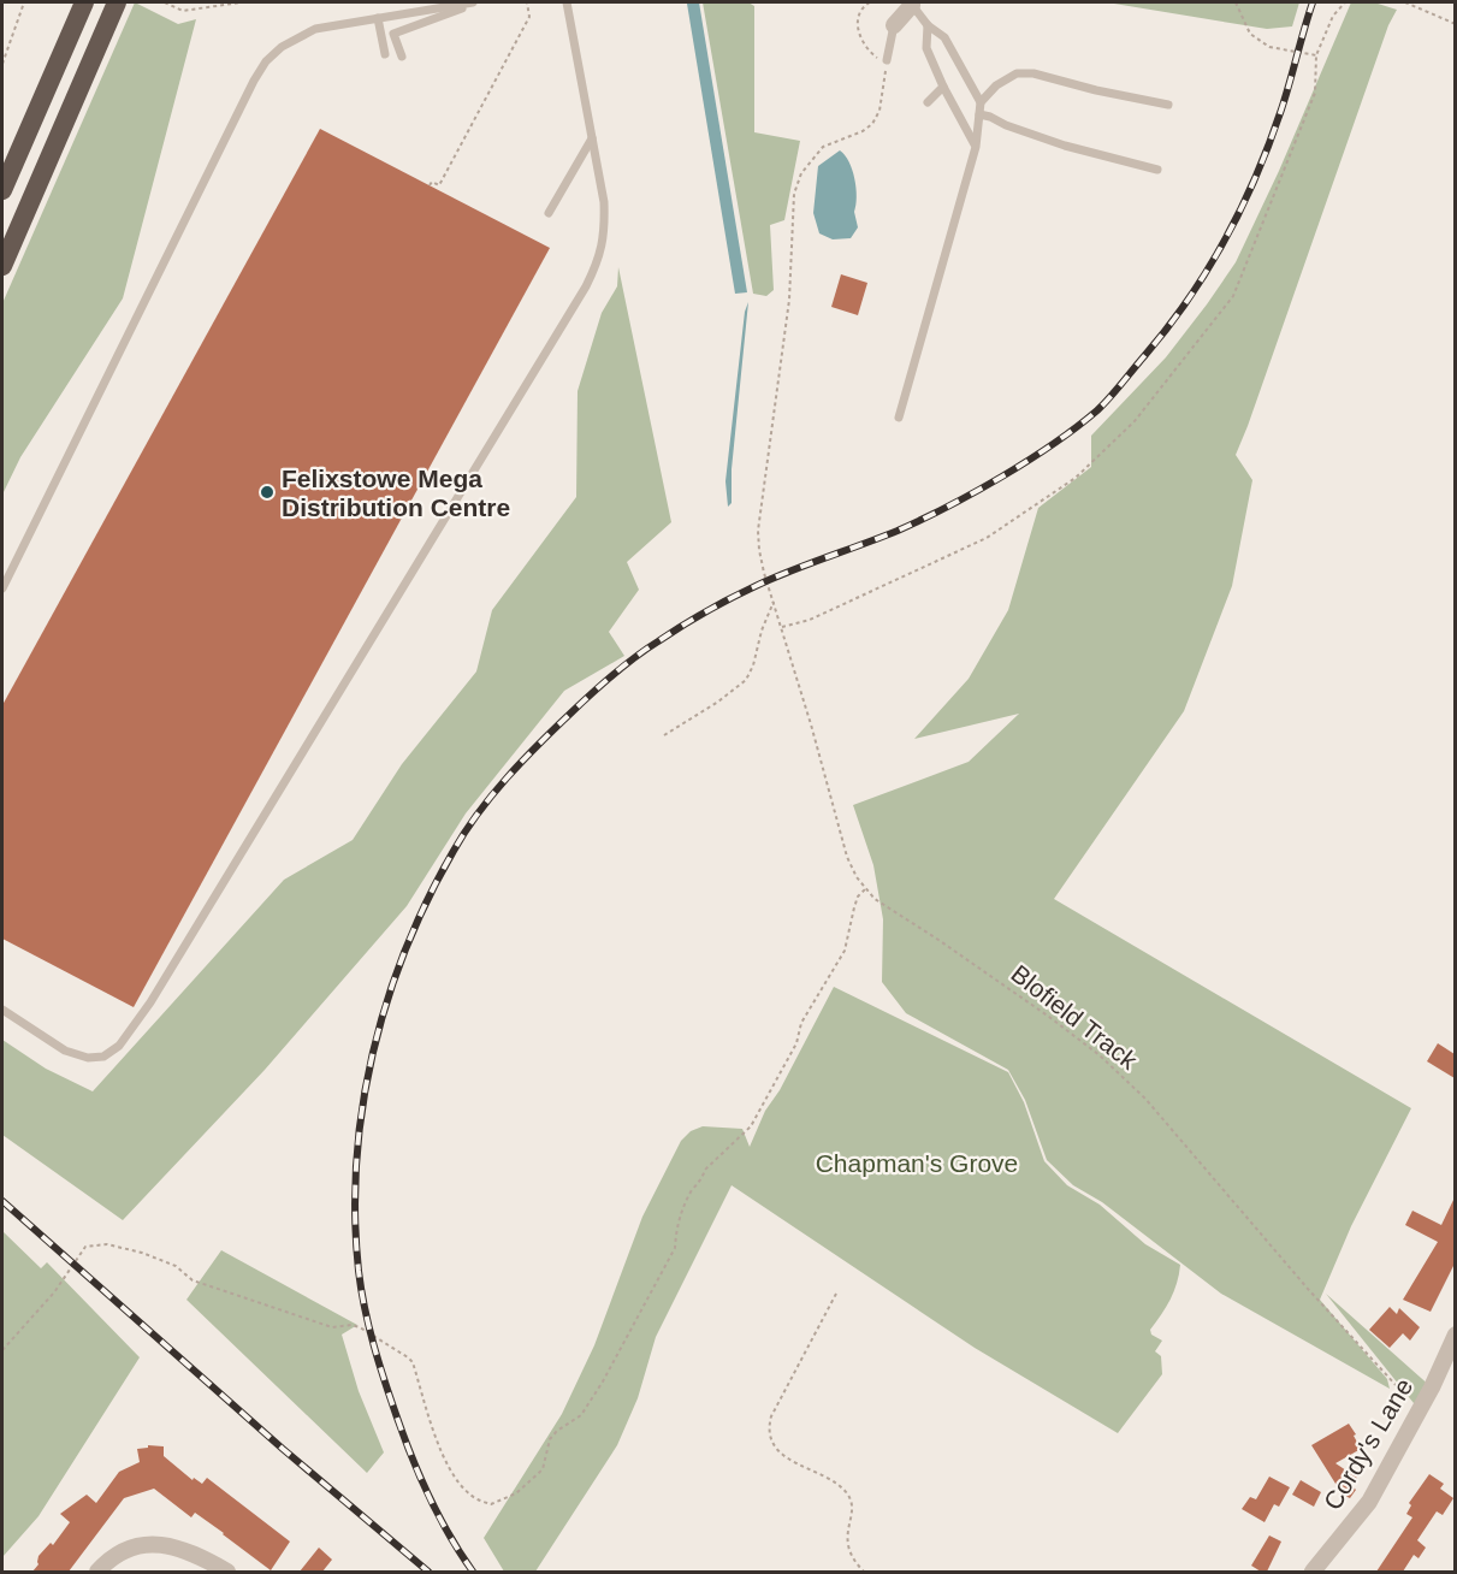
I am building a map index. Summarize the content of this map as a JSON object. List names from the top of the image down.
{
  "streets": {
    "street": ["Cordy's Lane"],
    "path": ["Blofield Track"]
  },
  "crossings": [
    ["Blofield Track", "Cordy's Lane"]
  ],
  "parks": ["Chapman's Grove"],
  "places": ["Felixstowe Mega Distribution Centre"]
}
